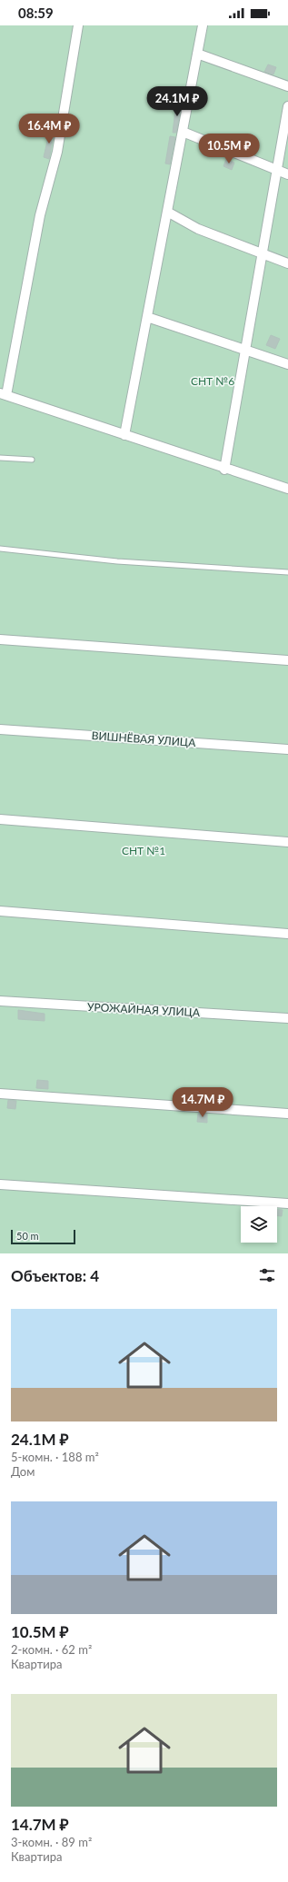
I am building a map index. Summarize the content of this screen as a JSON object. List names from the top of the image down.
{
  "streets": {
    "street": ["ВИШНЁВАЯ УЛИЦА", "УРОЖАЙНАЯ УЛИЦА"]
  },
  "parks": ["СНТ №6", "СНТ №1"],
  "scale_bar": "50 m",
  "page": {
    "status": "08:59",
    "price": [
      "24.1M ₽",
      "16.4M ₽",
      "10.5M ₽",
      "14.7M ₽"
    ],
    "scale": "50 m",
    "heading": "Объектов: 4",
    "list": [
      {
        "name": "24.1M ₽",
        "note": "5-комн. · 188 m² · Дом"
      },
      {
        "name": "10.5M ₽",
        "note": "2-комн. · 62 m² · Квартира"
      },
      {
        "name": "14.7M ₽",
        "note": "3-комн. · 89 m² · Квартира"
      }
    ]
  }
}
